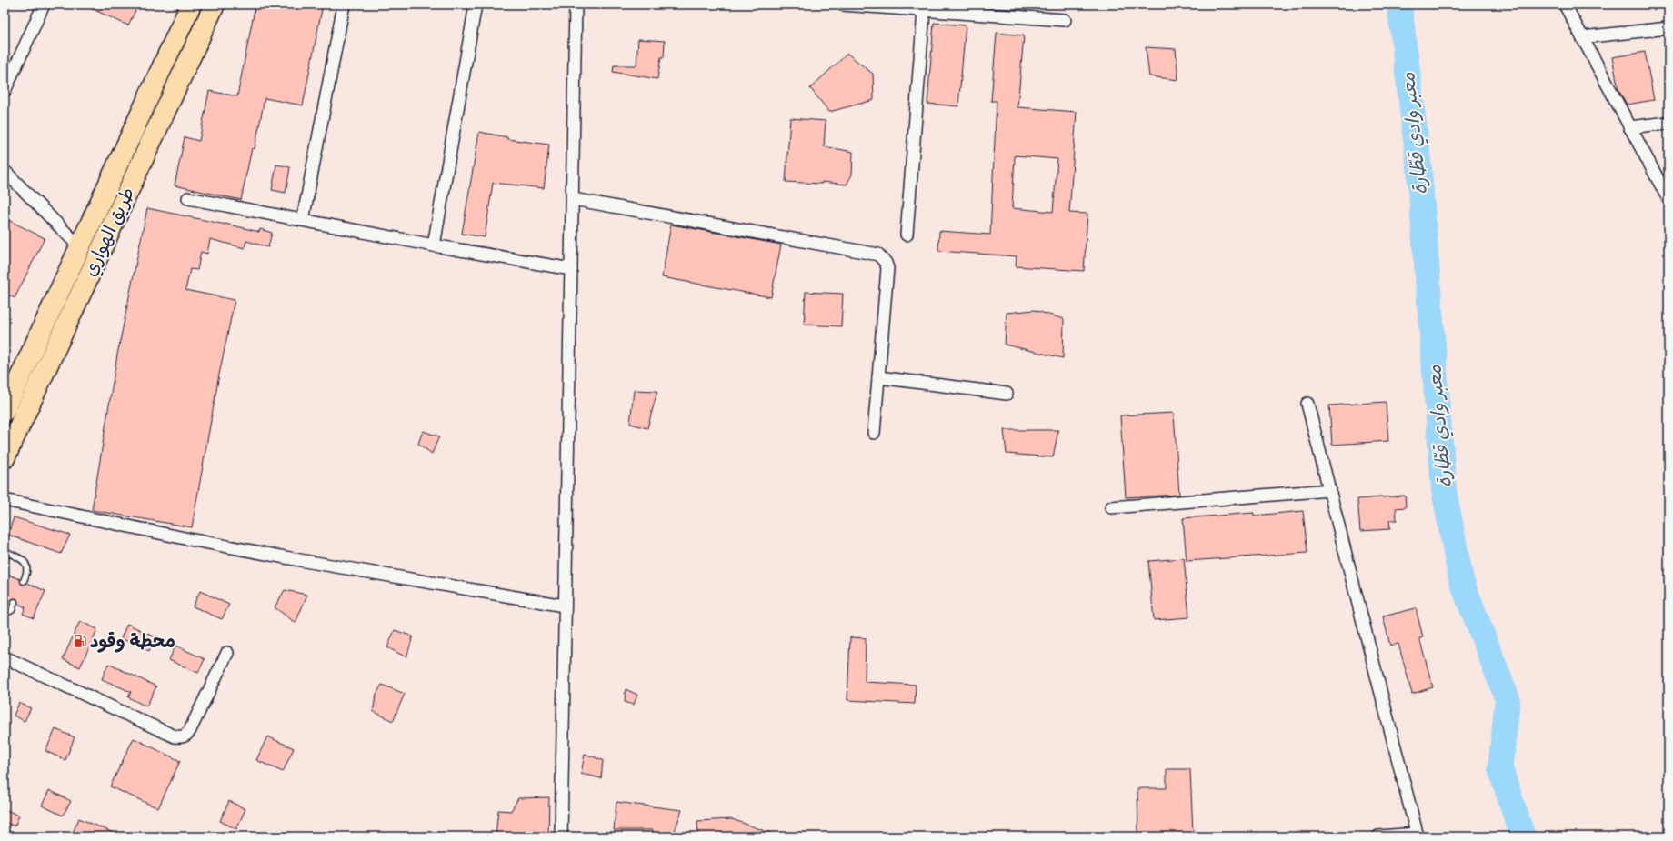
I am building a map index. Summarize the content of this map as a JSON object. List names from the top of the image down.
{
  "streets": {
    "highway": ["طريق الهواري"]
  },
  "water": ["معبر وادي قطّارة"],
  "places": {
    "fuel station": ["محطة وقود"]
  }
}
